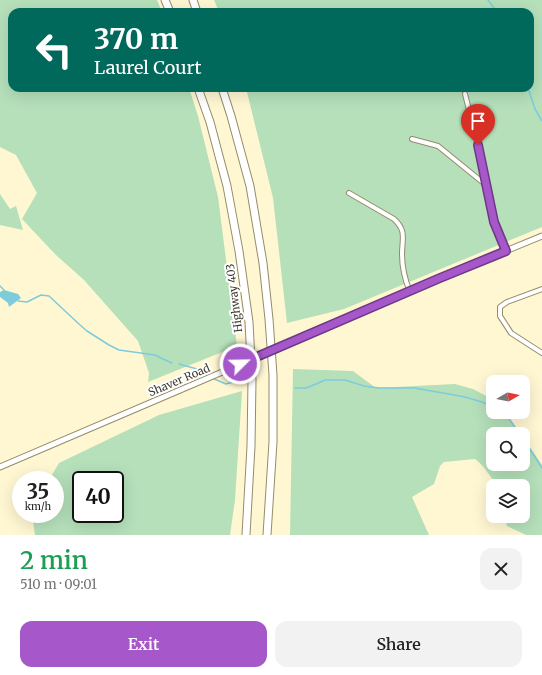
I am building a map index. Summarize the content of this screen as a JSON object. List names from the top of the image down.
{
  "streets": {
    "highway": ["Highway 403"],
    "street": ["Shaver Road"]
  },
  "north": "right",
  "page": {
    "turn": ["370 m", "Laurel Court"],
    "speed": "35 km/h",
    "limit": "40",
    "heading": ["2 min", "510 m · 09:01"],
    "buttons": ["Exit", "Share"]
  }
}
